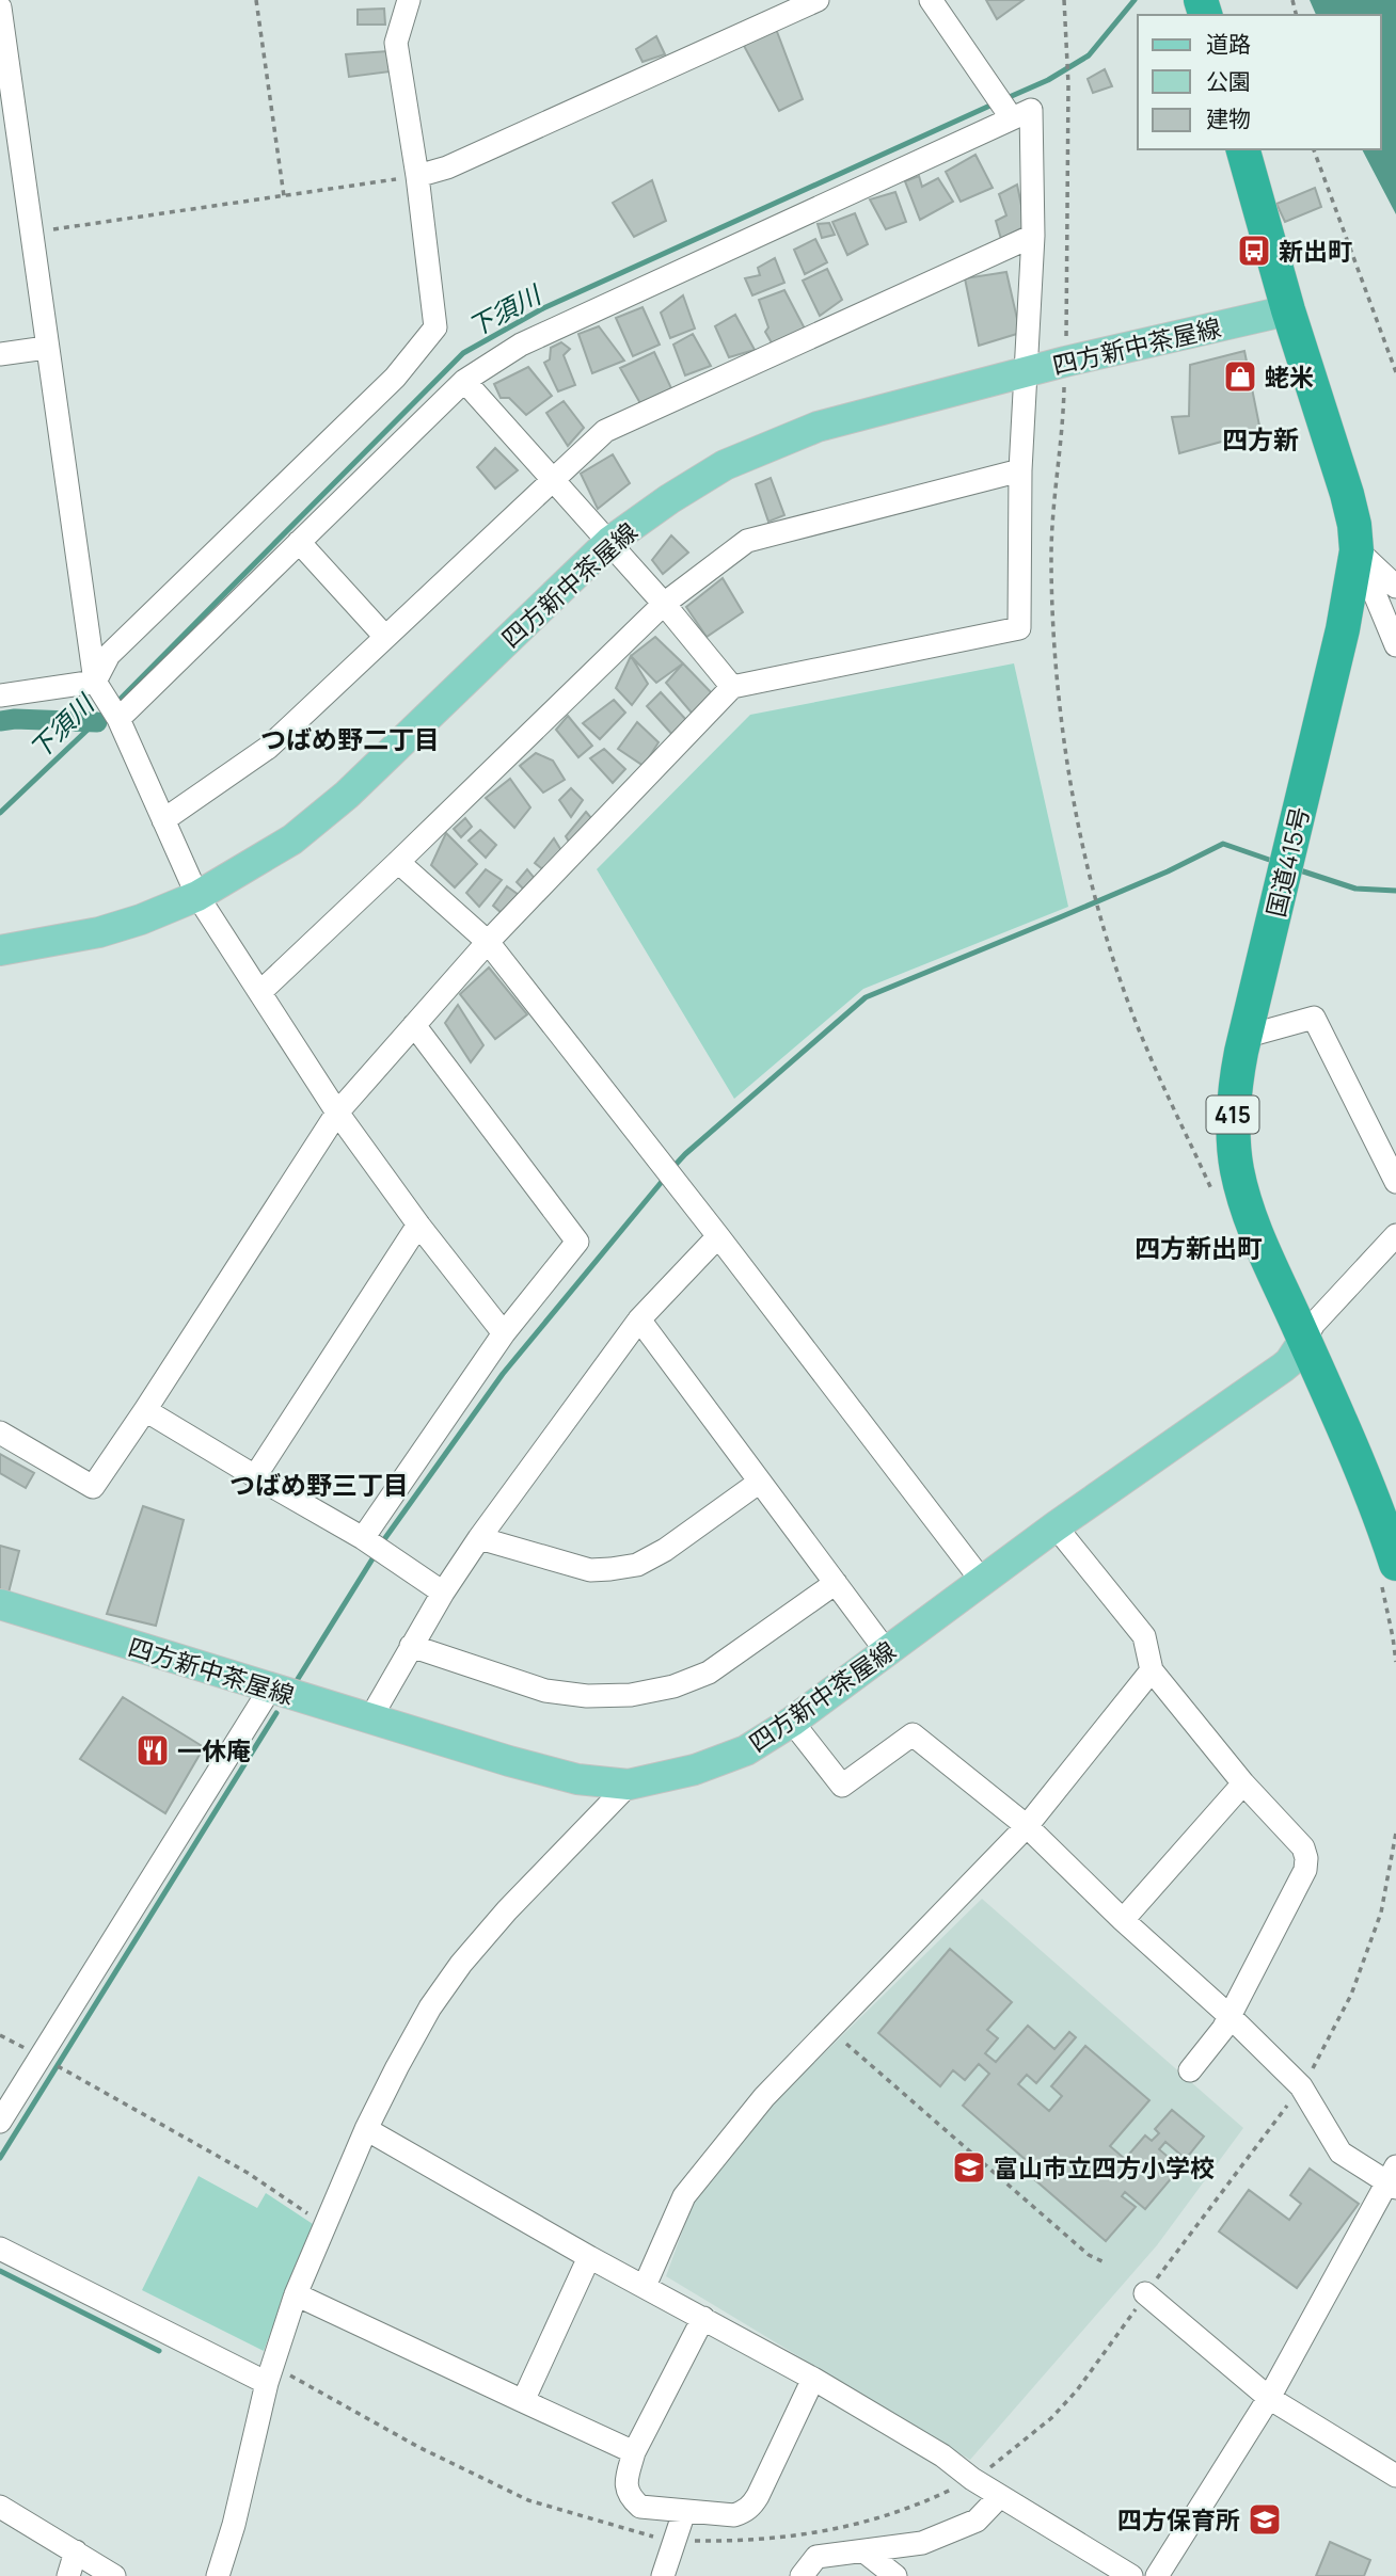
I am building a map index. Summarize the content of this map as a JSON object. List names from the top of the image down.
{
  "streets": {
    "highway": ["国道415号", "415"],
    "main road": ["四方新中茶屋線"]
  },
  "crossings": [
    ["四方新中茶屋線", "国道415号"]
  ],
  "districts": [
    "四方新",
    "つばめ野二丁目",
    "四方新出町",
    "つばめ野三丁目"
  ],
  "water": ["下須川"],
  "places": {
    "bus stop": ["新出町"],
    "shop": ["蛯米"],
    "restaurant": ["一休庵"],
    "school or university": ["富山市立四方小学校", "四方保育所"]
  },
  "legend": ["道路", "公園", "建物"]
}
